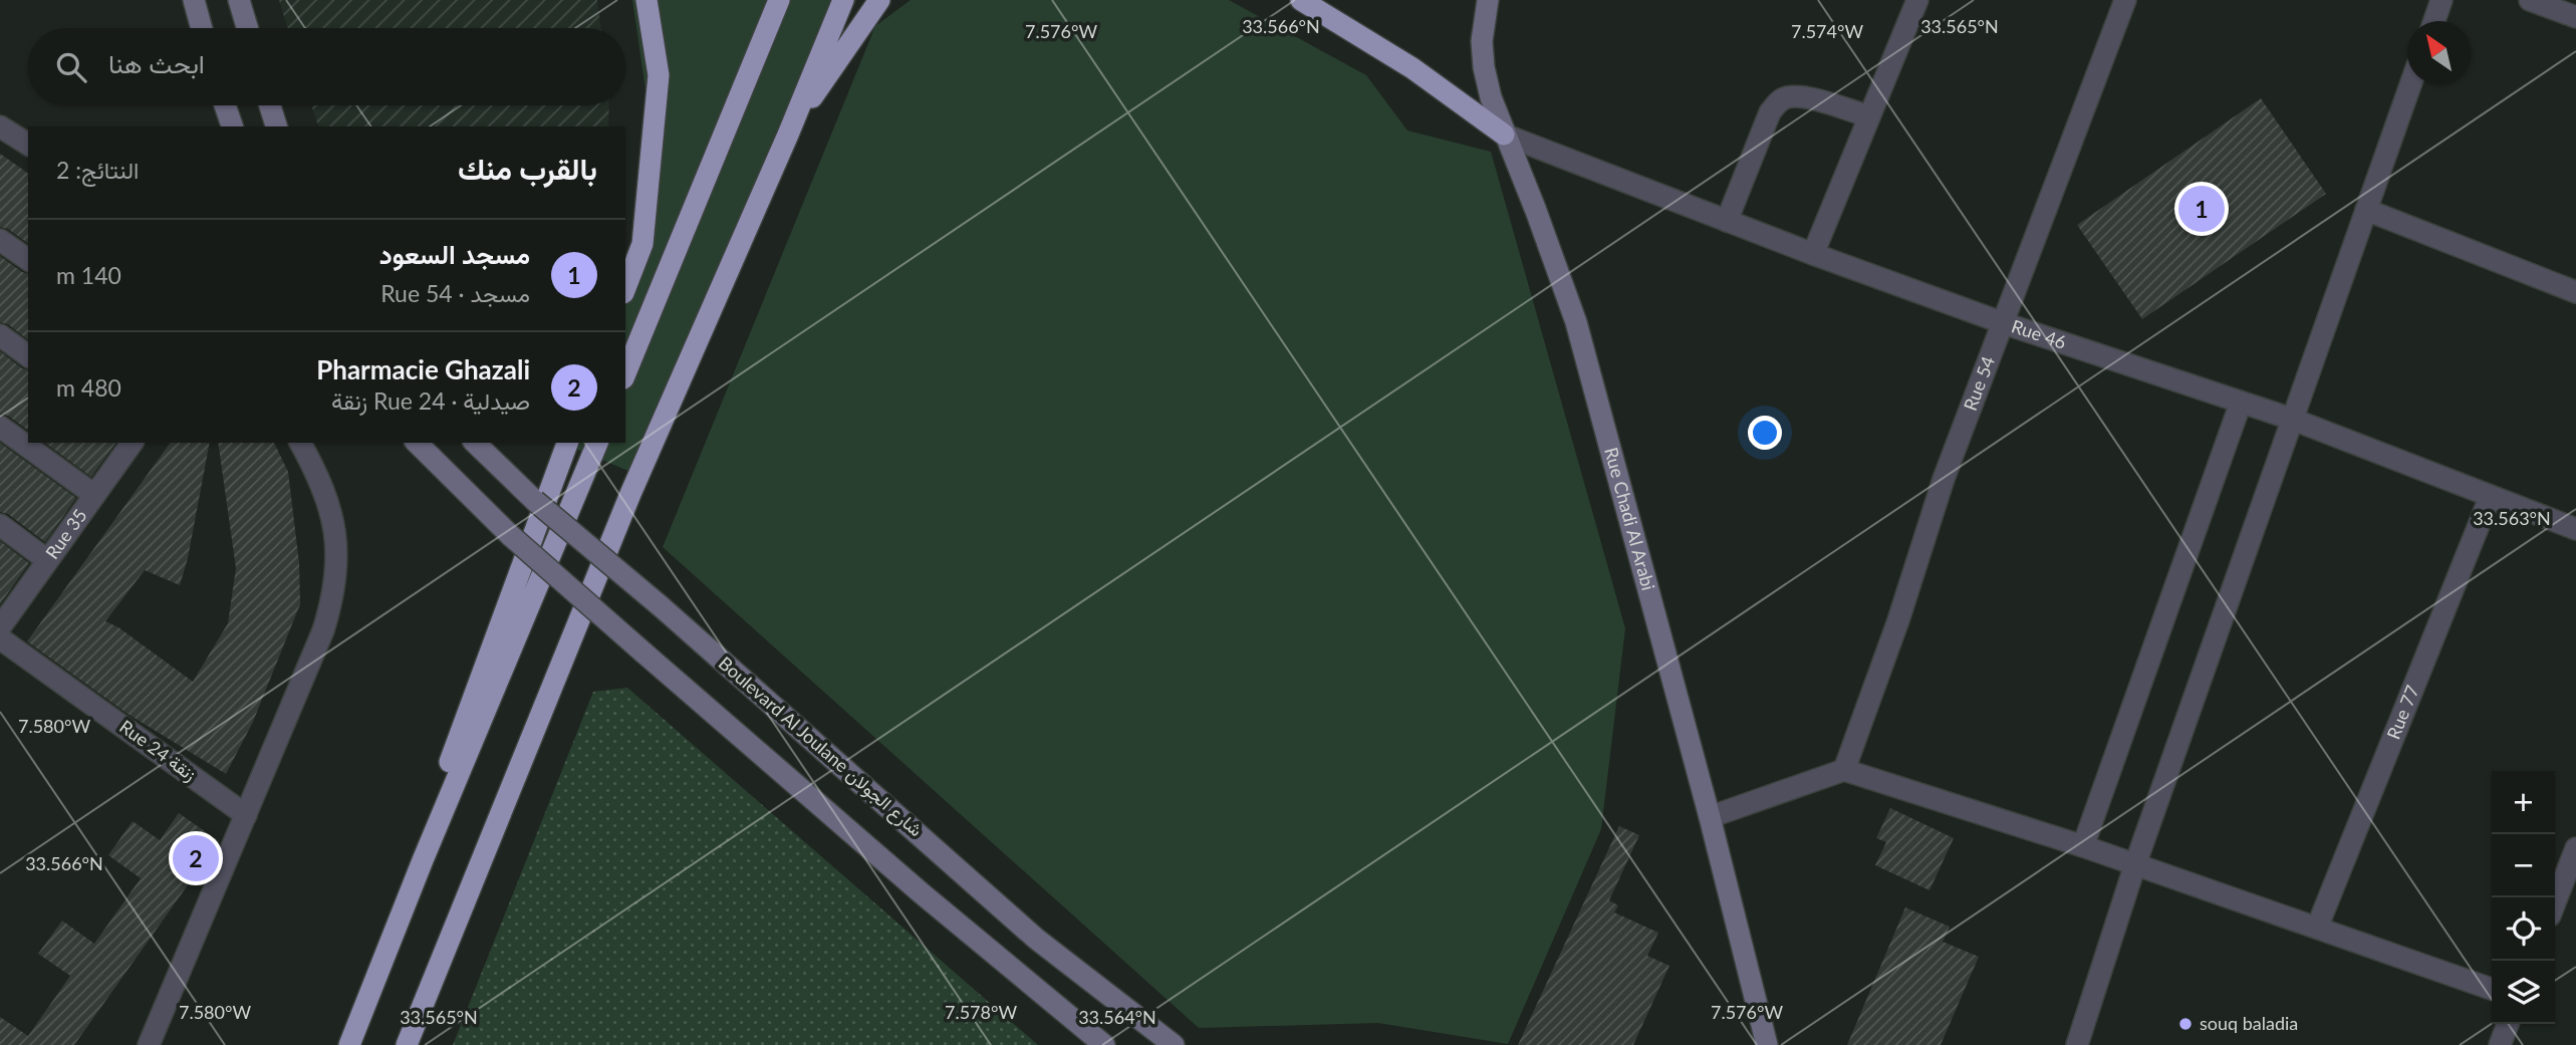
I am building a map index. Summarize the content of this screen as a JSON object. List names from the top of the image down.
{
  "streets": {
    "main road": ["Rue Chadi Al Arabi", "Boulevard Al Joulane شارع الجولان"],
    "street": [
      "Rue 46",
      "Rue 54",
      "Rue 35",
      "Rue 77",
      "Rue 24 زنقة"
    ]
  },
  "crossings": [
    ["Rue 46", "Rue 54"],
    ["Rue 46", "Rue Chadi Al Arabi"],
    ["Rue 46", "Rue 77"]
  ],
  "places": ["souq baladia"],
  "north": "top left",
  "page": {
    "search": "ابحث هنا",
    "heading": ["بالقرب منك", "النتائج: 2"],
    "pins": ["1", "2"],
    "list": [
      {
        "mark": "1",
        "name": "مسجد السعود",
        "note": "مسجد · Rue 54",
        "value": "140 m"
      },
      {
        "mark": "2",
        "name": "Pharmacie Ghazali",
        "note": "صيدلية · Rue 24 زنقة",
        "value": "480 m"
      }
    ],
    "map_buttons": ["+", "−"]
  },
  "coordinates": [
    "33.566°N",
    "33.565°N",
    "7.576°W",
    "7.574°W",
    "33.563°N",
    "7.580°W",
    "7.578°W",
    "33.564°N"
  ]
}
